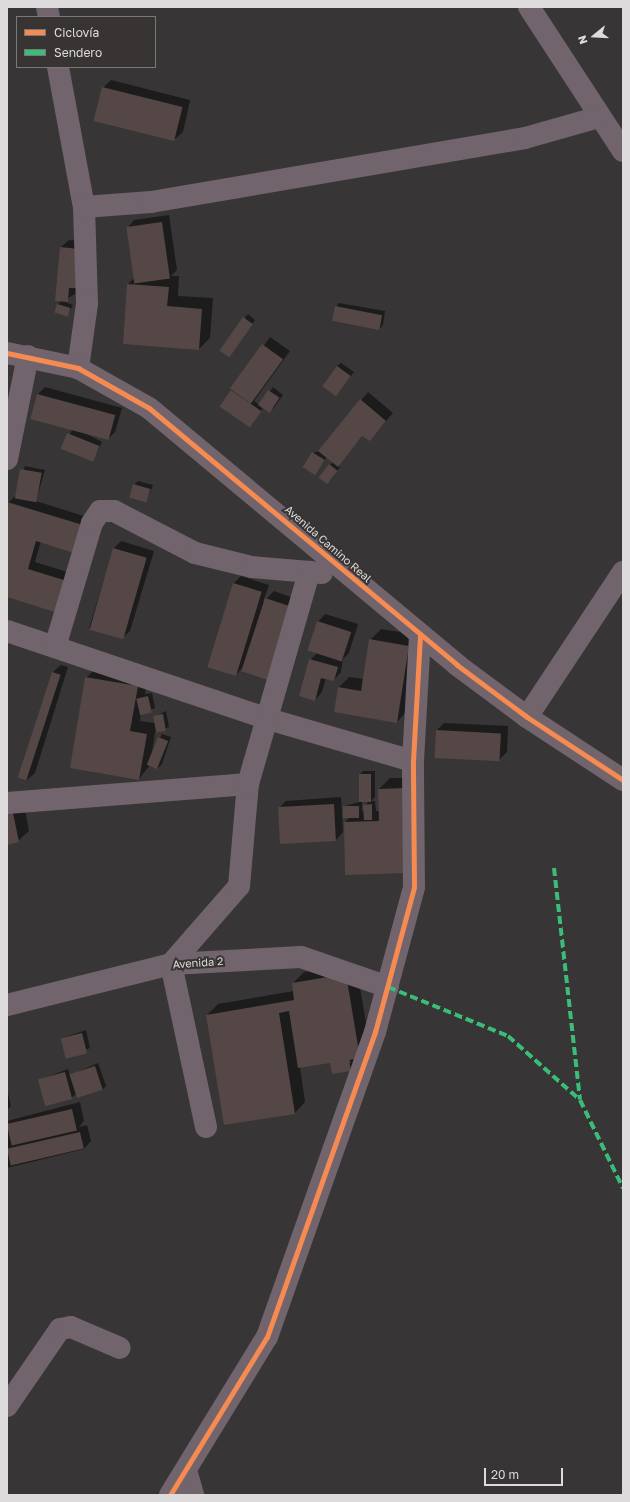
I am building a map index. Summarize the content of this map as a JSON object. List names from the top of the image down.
{
  "streets": {
    "street": ["Avenida Camino Real", "Avenida 2"]
  },
  "legend": ["Ciclovía", "Sendero"],
  "scale_bar": "20 m",
  "north": "left"
}
